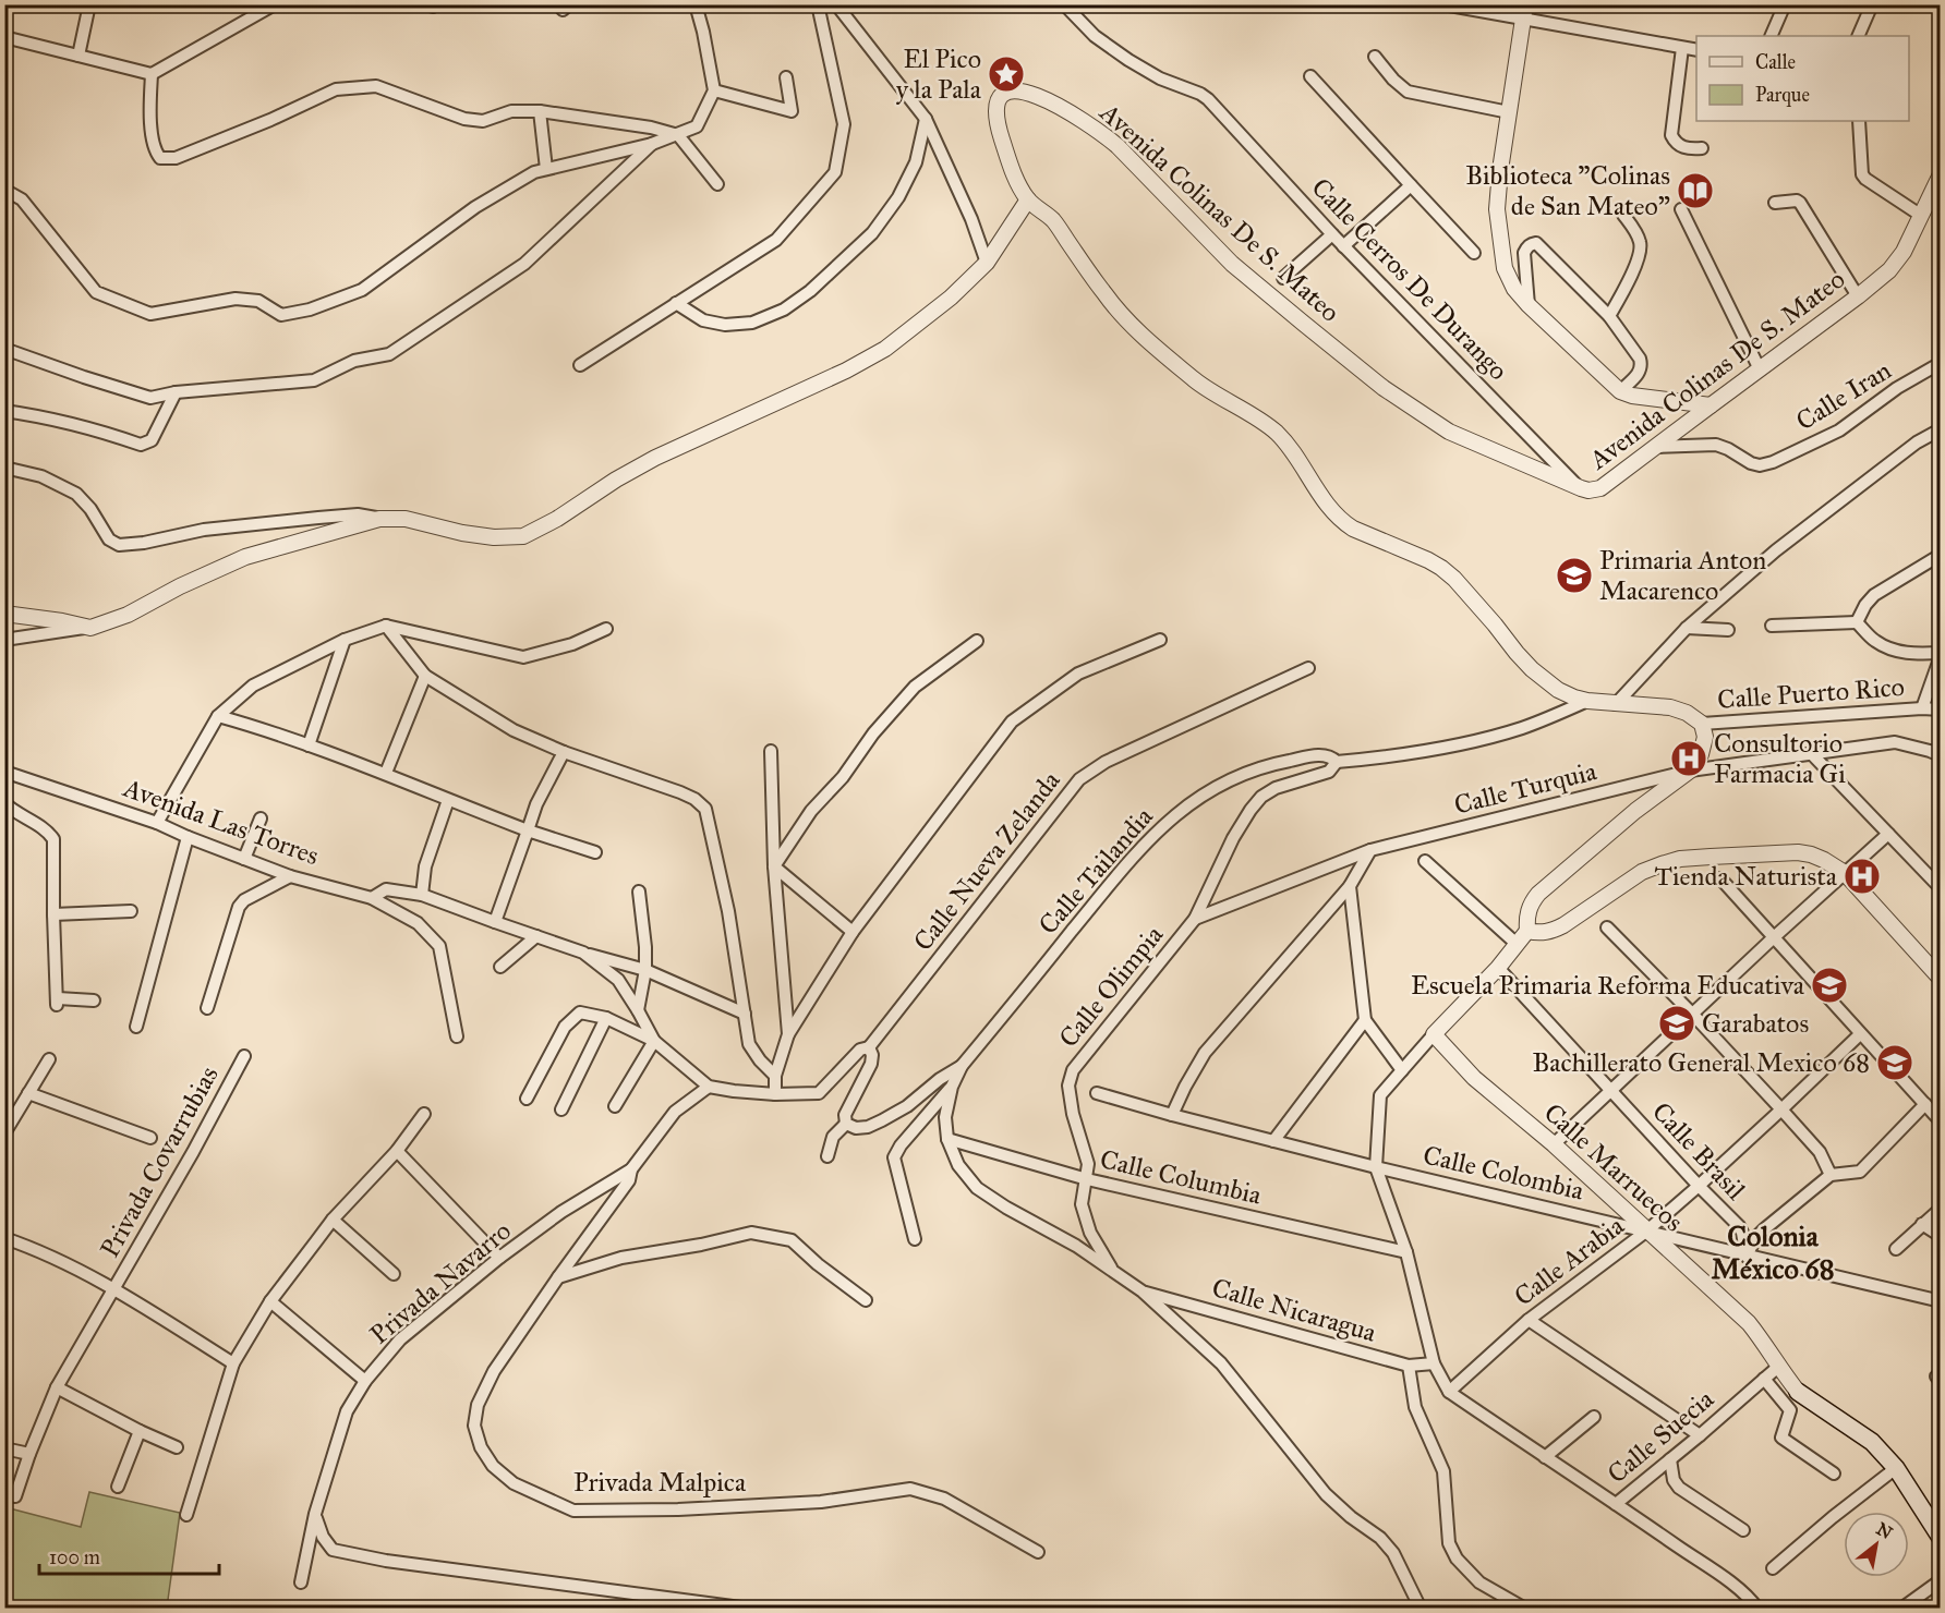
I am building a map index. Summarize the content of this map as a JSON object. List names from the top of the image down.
{
  "streets": {
    "main road": ["Calle Marruecos"],
    "street": [
      "Avenida Colinas De S. Mateo",
      "Calle Cerros De Durango",
      "Calle Iran",
      "Calle Puerto Rico",
      "Calle Turquia",
      "Avenida Las Torres",
      "Calle Nueva Zelanda",
      "Calle Tailandia",
      "Calle Olimpia",
      "Calle Brasil",
      "Privada Covarrubias",
      "Calle Colombia",
      "Calle Columbia",
      "Calle Arabia",
      "Privada Navarro",
      "Calle Nicaragua",
      "Calle Suecia",
      "Privada Malpica"
    ]
  },
  "crossings": [
    ["Avenida Colinas De S. Mateo", "Calle Cerros De Durango"],
    ["Avenida Colinas De S. Mateo", "Calle Iran"],
    ["Calle Turquia", "Calle Olimpia"],
    ["Calle Tailandia", "Calle Olimpia"],
    ["Calle Olimpia", "Calle Columbia"],
    ["Calle Brasil", "Calle Colombia"],
    ["Calle Brasil", "Calle Arabia"],
    ["Calle Marruecos", "Calle Colombia"],
    ["Calle Marruecos", "Calle Arabia"],
    ["Calle Marruecos", "Calle Suecia"],
    ["Calle Colombia", "Calle Arabia"],
    ["Privada Navarro", "Privada Malpica"]
  ],
  "districts": ["Colonia México 68"],
  "places": {
    "place": ["El Pico y la Pala"],
    "library": ["Biblioteca \"Colinas de San Mateo\""],
    "school or university": [
      "Primaria Anton Macarenco",
      "Escuela Primaria Reforma Educativa",
      "Garabatos",
      "Bachillerato General Mexico 68"
    ],
    "hospital": ["Consultorio Farmacia Gi", "Tienda Naturista"]
  },
  "legend": ["Calle", "Parque"],
  "scale_bar": "100 m",
  "north": "top right"
}
